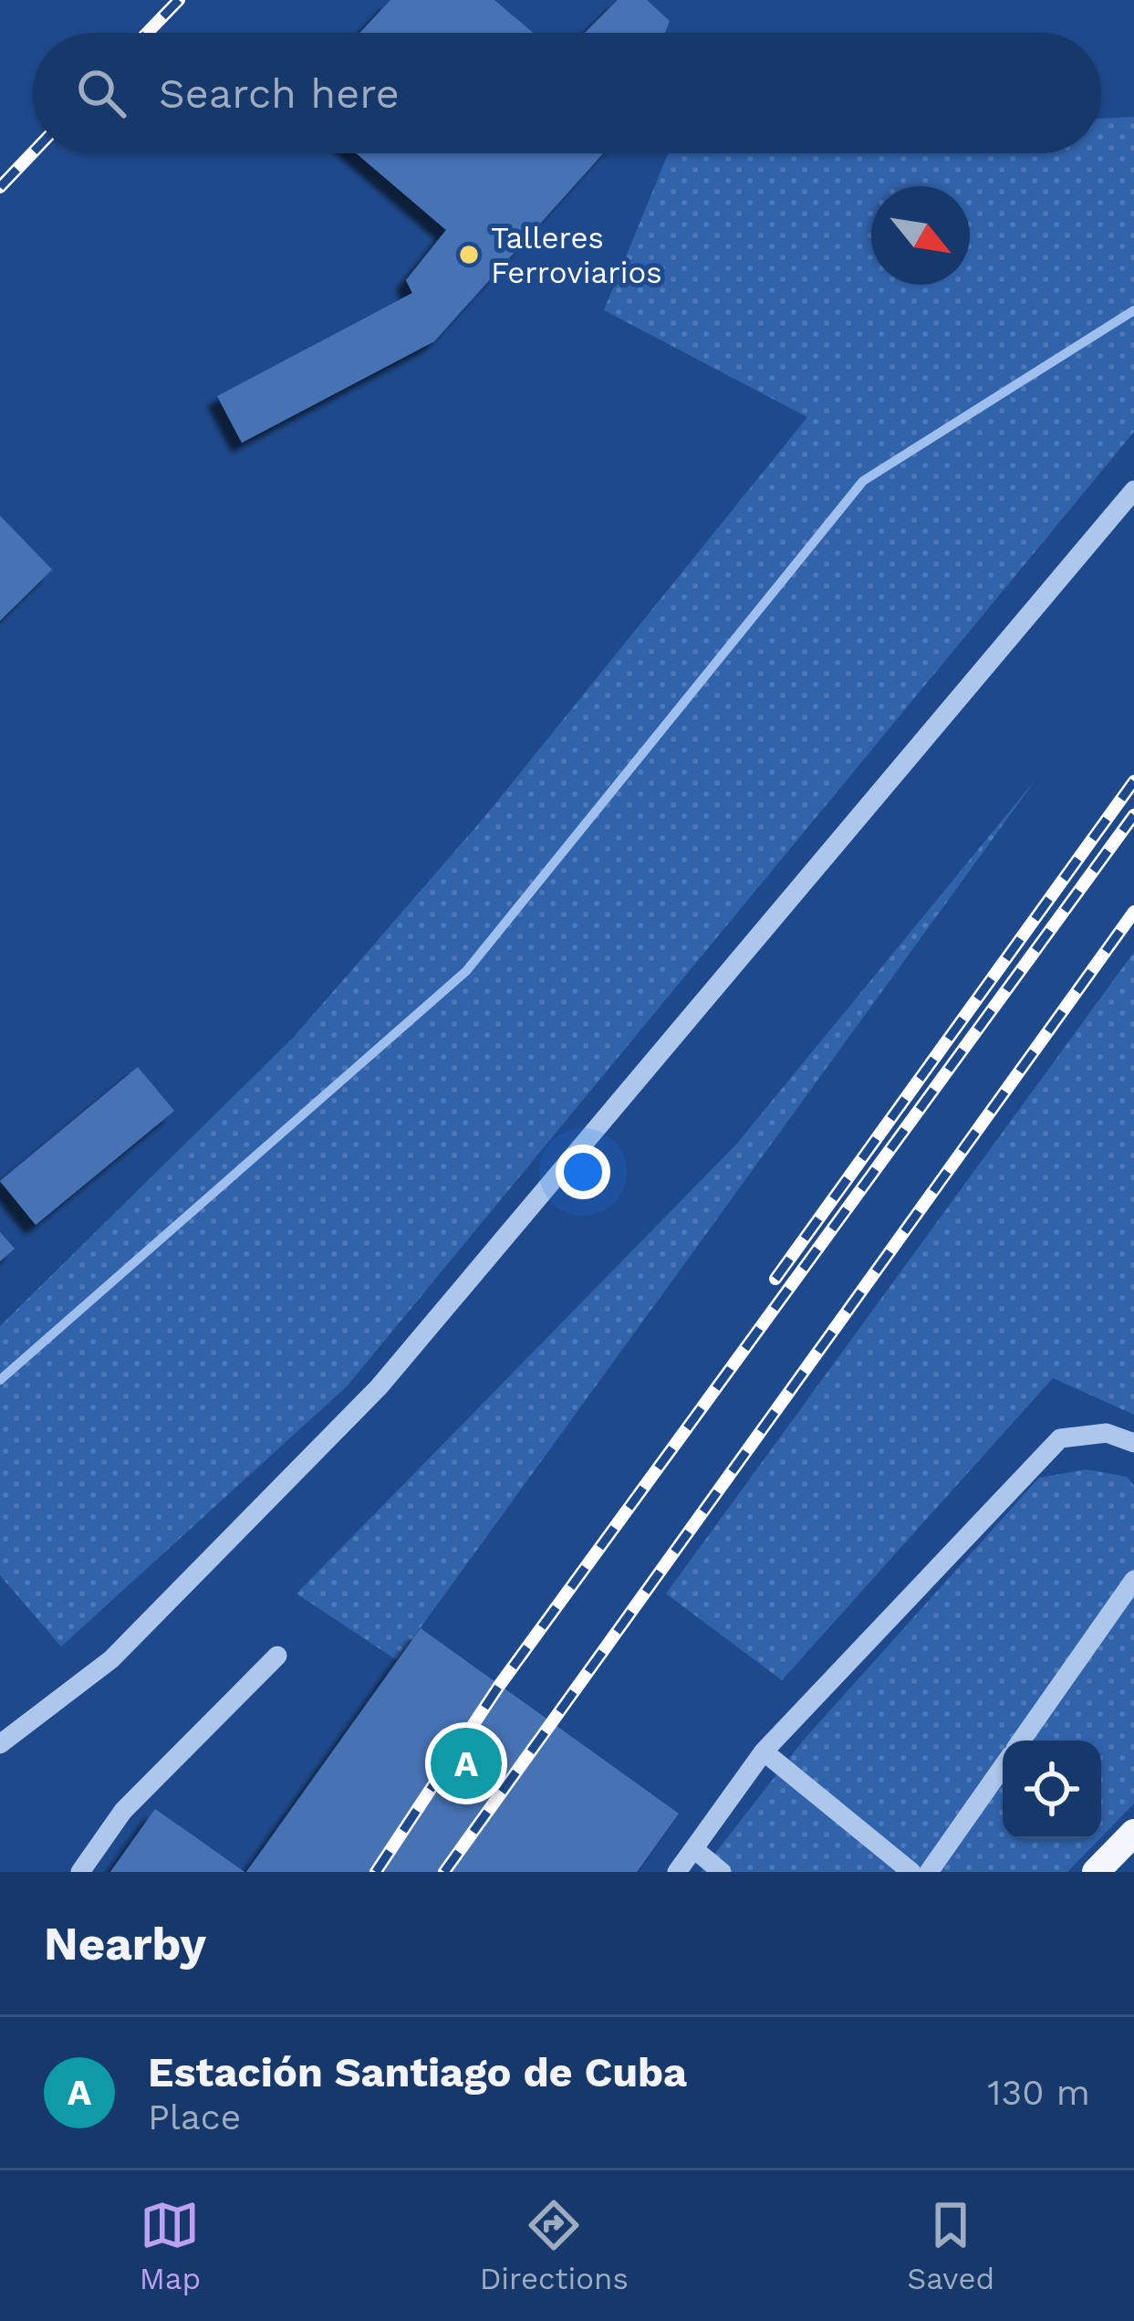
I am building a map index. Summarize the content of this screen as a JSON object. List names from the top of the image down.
{
  "places": ["Talleres Ferroviarios"],
  "north": "bottom right",
  "page": {
    "search": "Search here",
    "pins": "A",
    "heading": "Nearby",
    "list": [
      {
        "mark": "A",
        "name": "Estación Santiago de Cuba",
        "note": "Place",
        "value": "130 m"
      }
    ],
    "nav": ["Map", "Directions", "Saved"]
  }
}
